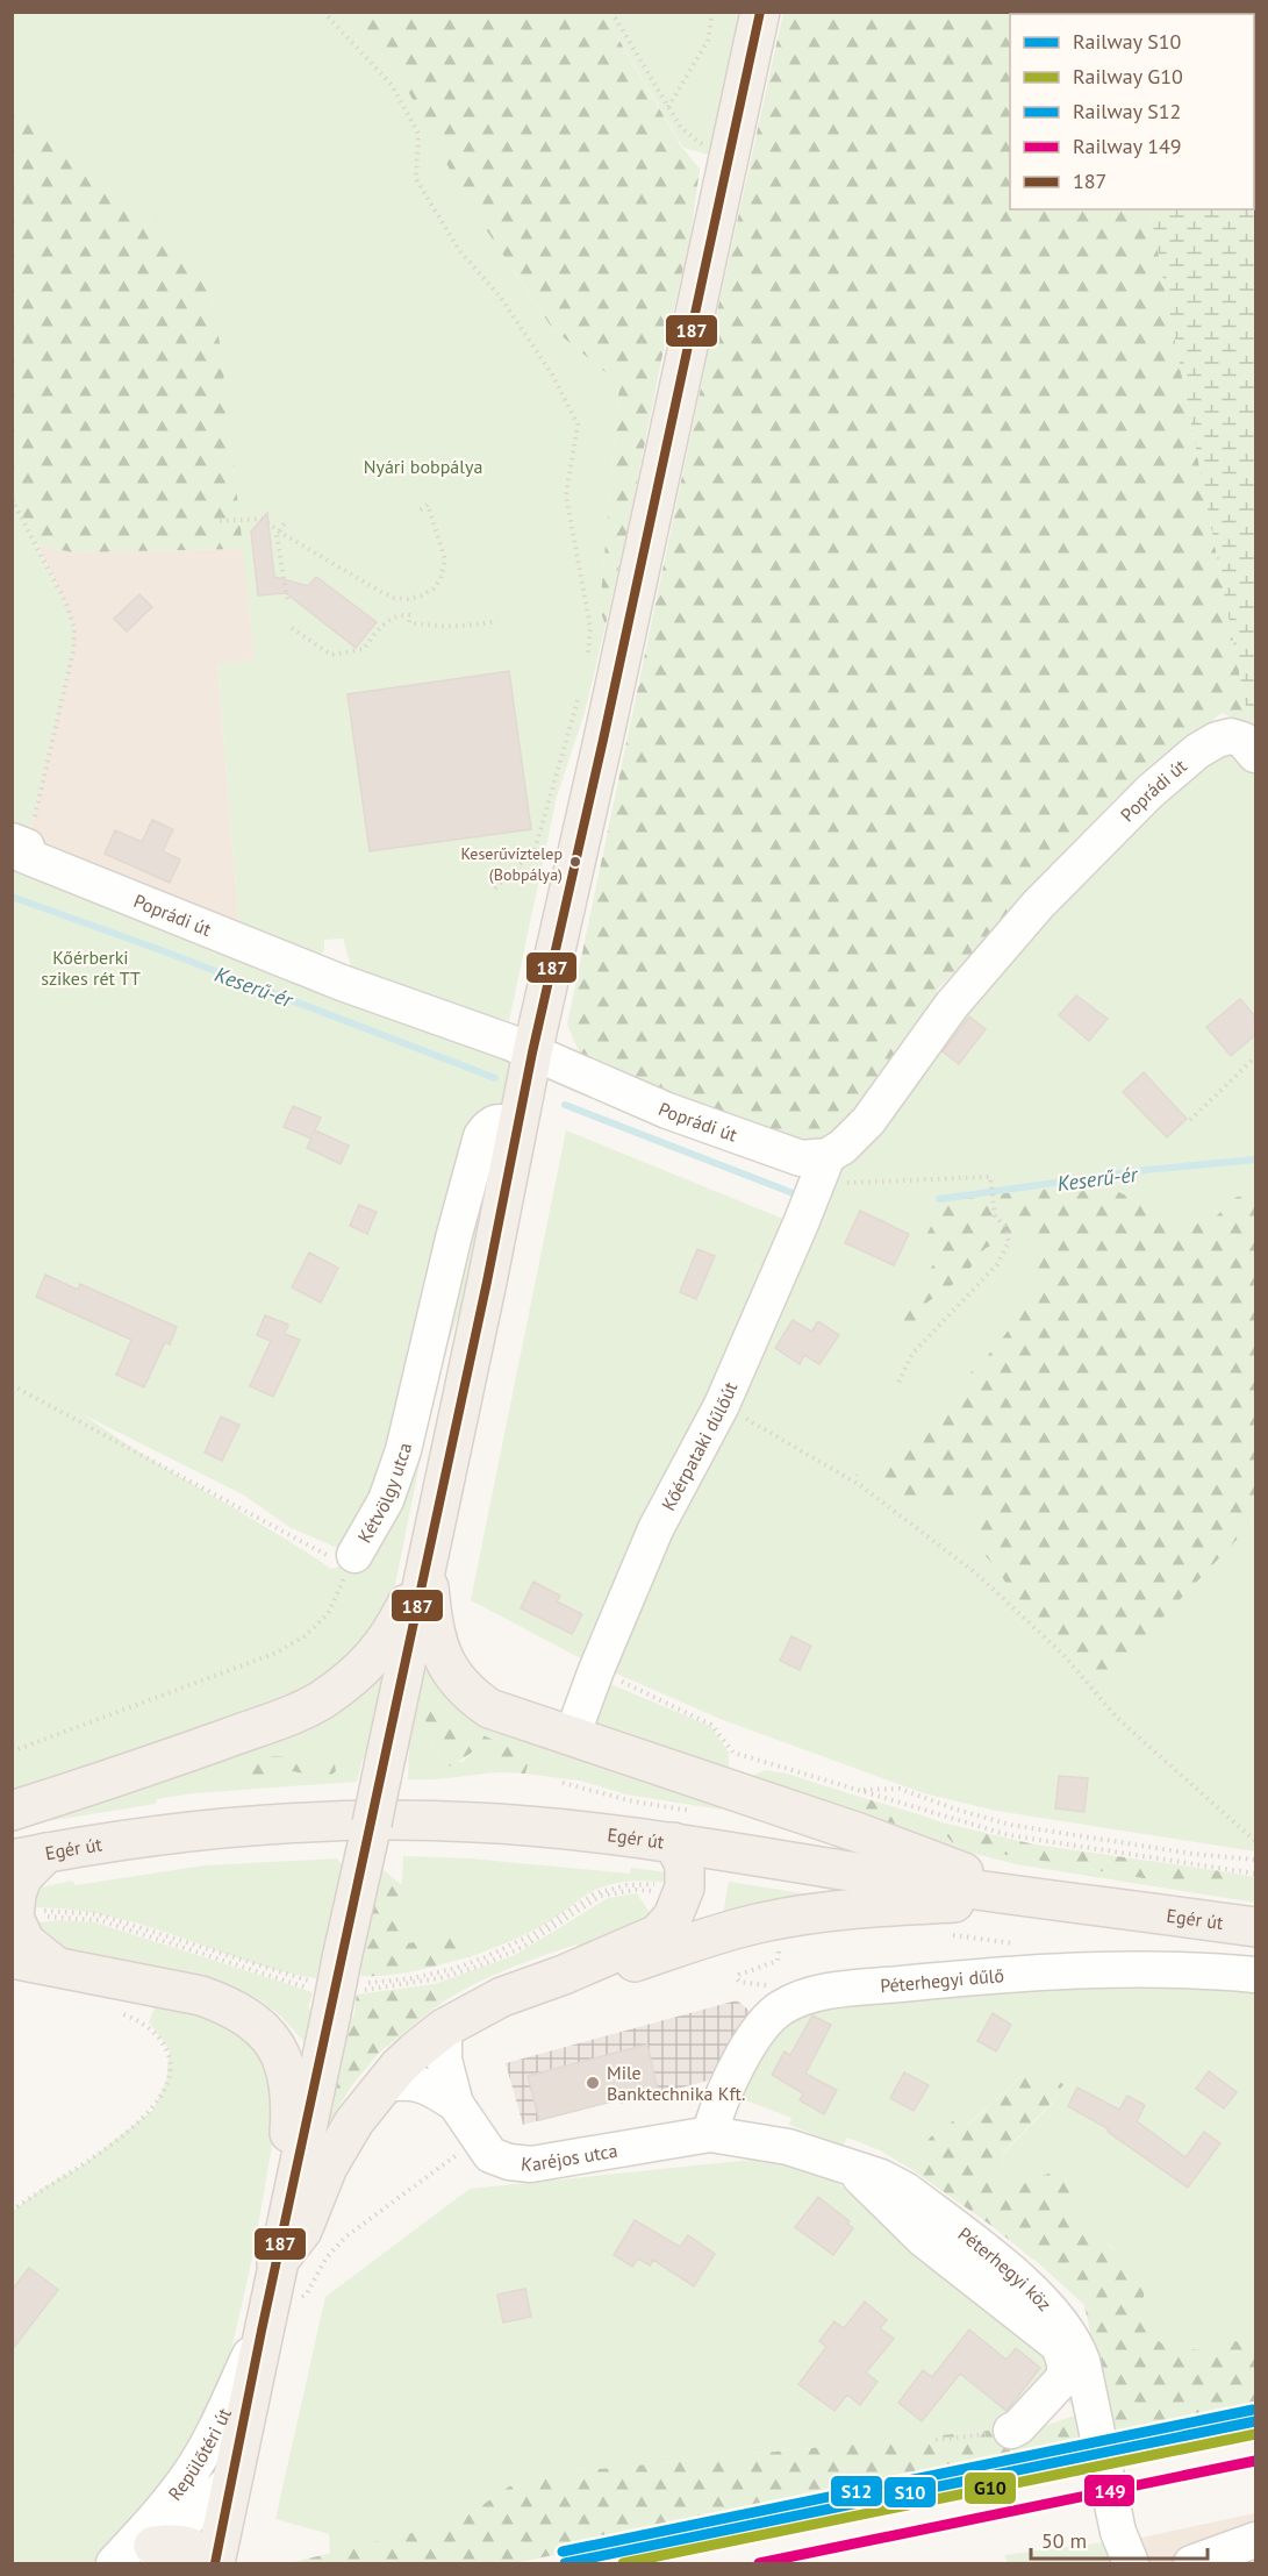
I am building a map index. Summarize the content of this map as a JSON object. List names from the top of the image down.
{
  "streets": {
    "main road": ["Egér út"],
    "street": [
      "Poprádi út",
      "Kőérpataki dűlőút",
      "Kétvölgy utca",
      "Péterhegyi dűlő",
      "Karéjos utca",
      "Péterhegyi köz",
      "Repülőtéri út"
    ]
  },
  "crossings": [
    ["Poprádi út", "Kőérpataki dűlőút"],
    ["Péterhegyi dűlő", "Karéjos utca"],
    ["Péterhegyi dűlő", "Péterhegyi köz"],
    ["Karéjos utca", "Péterhegyi köz"]
  ],
  "water": ["Keserű-ér"],
  "parks": ["Nyári bobpálya", "Kőérberki szikes rét TT"],
  "places": ["Keserűvíztelep (Bobpálya)", "Mile Banktechnika Kft."],
  "lines": [
    "transit line 187",
    "rail line S12",
    "rail line S10",
    "rail line G10",
    "rail line 149"
  ],
  "legend": [
    "Railway S10",
    "Railway G10",
    "Railway S12",
    "Railway 149",
    "187"
  ],
  "scale_bar": "50 m"
}
